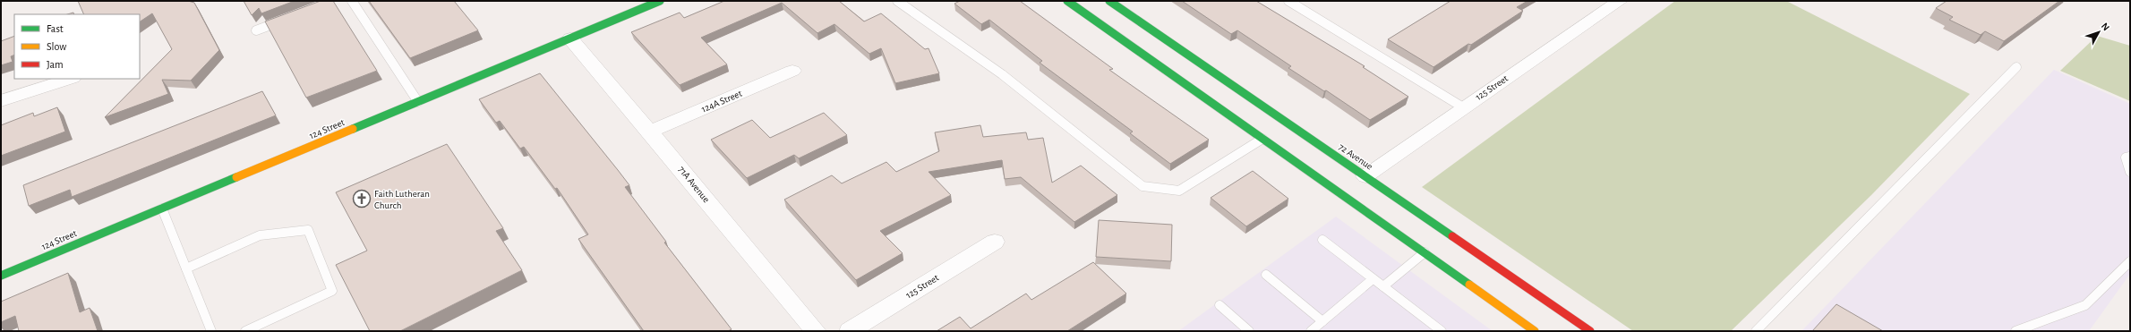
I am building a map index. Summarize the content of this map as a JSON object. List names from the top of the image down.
{
  "streets": {
    "main road": ["124 Street", "72 Avenue"],
    "street": ["125 Street", "124A Street", "71A Avenue"]
  },
  "crossings": [
    ["125 Street", "72 Avenue"],
    ["124A Street", "71A Avenue"],
    ["124 Street", "71A Avenue"]
  ],
  "places": {
    "church": ["Faith Lutheran Church"]
  },
  "legend": ["Fast", "Slow", "Jam"],
  "north": "top right"
}
